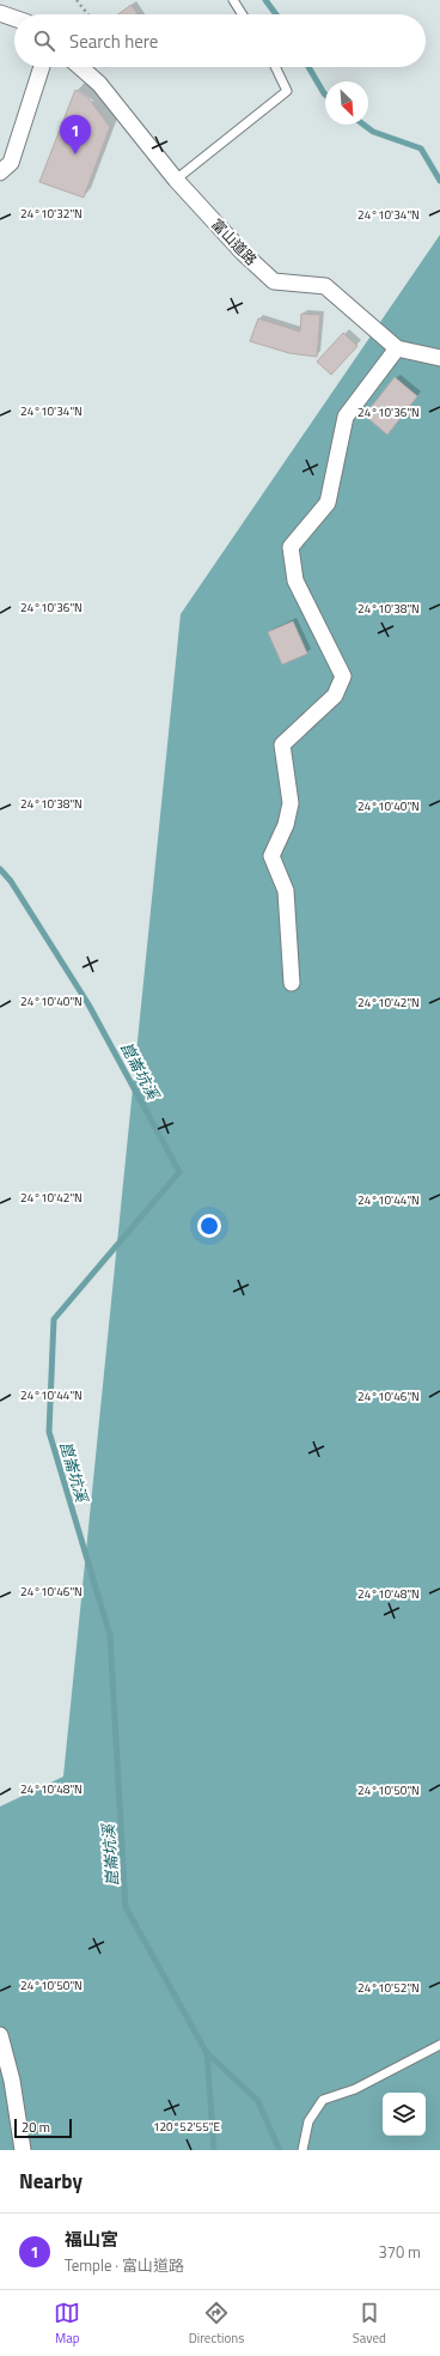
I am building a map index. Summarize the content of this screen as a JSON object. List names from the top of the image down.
{
  "streets": {
    "street": ["富山道路"]
  },
  "water": ["崑崙坑溪"],
  "scale_bar": "20 m",
  "north": "bottom right",
  "page": {
    "search": "Search here",
    "pins": "1",
    "scale": "20 m",
    "heading": "Nearby",
    "list": [
      {
        "mark": "1",
        "name": "福山宮",
        "note": "Temple · 富山道路",
        "value": "370 m"
      }
    ],
    "nav": ["Map", "Directions", "Saved"]
  },
  "coordinates": [
    "24°10'32\"N",
    "24°10'34\"N",
    "24°10'36\"N",
    "24°10'38\"N",
    "24°10'40\"N",
    "24°10'42\"N",
    "24°10'44\"N",
    "24°10'46\"N",
    "24°10'48\"N",
    "24°10'50\"N",
    "24°10'52\"N",
    "120°52'55\"E"
  ]
}
